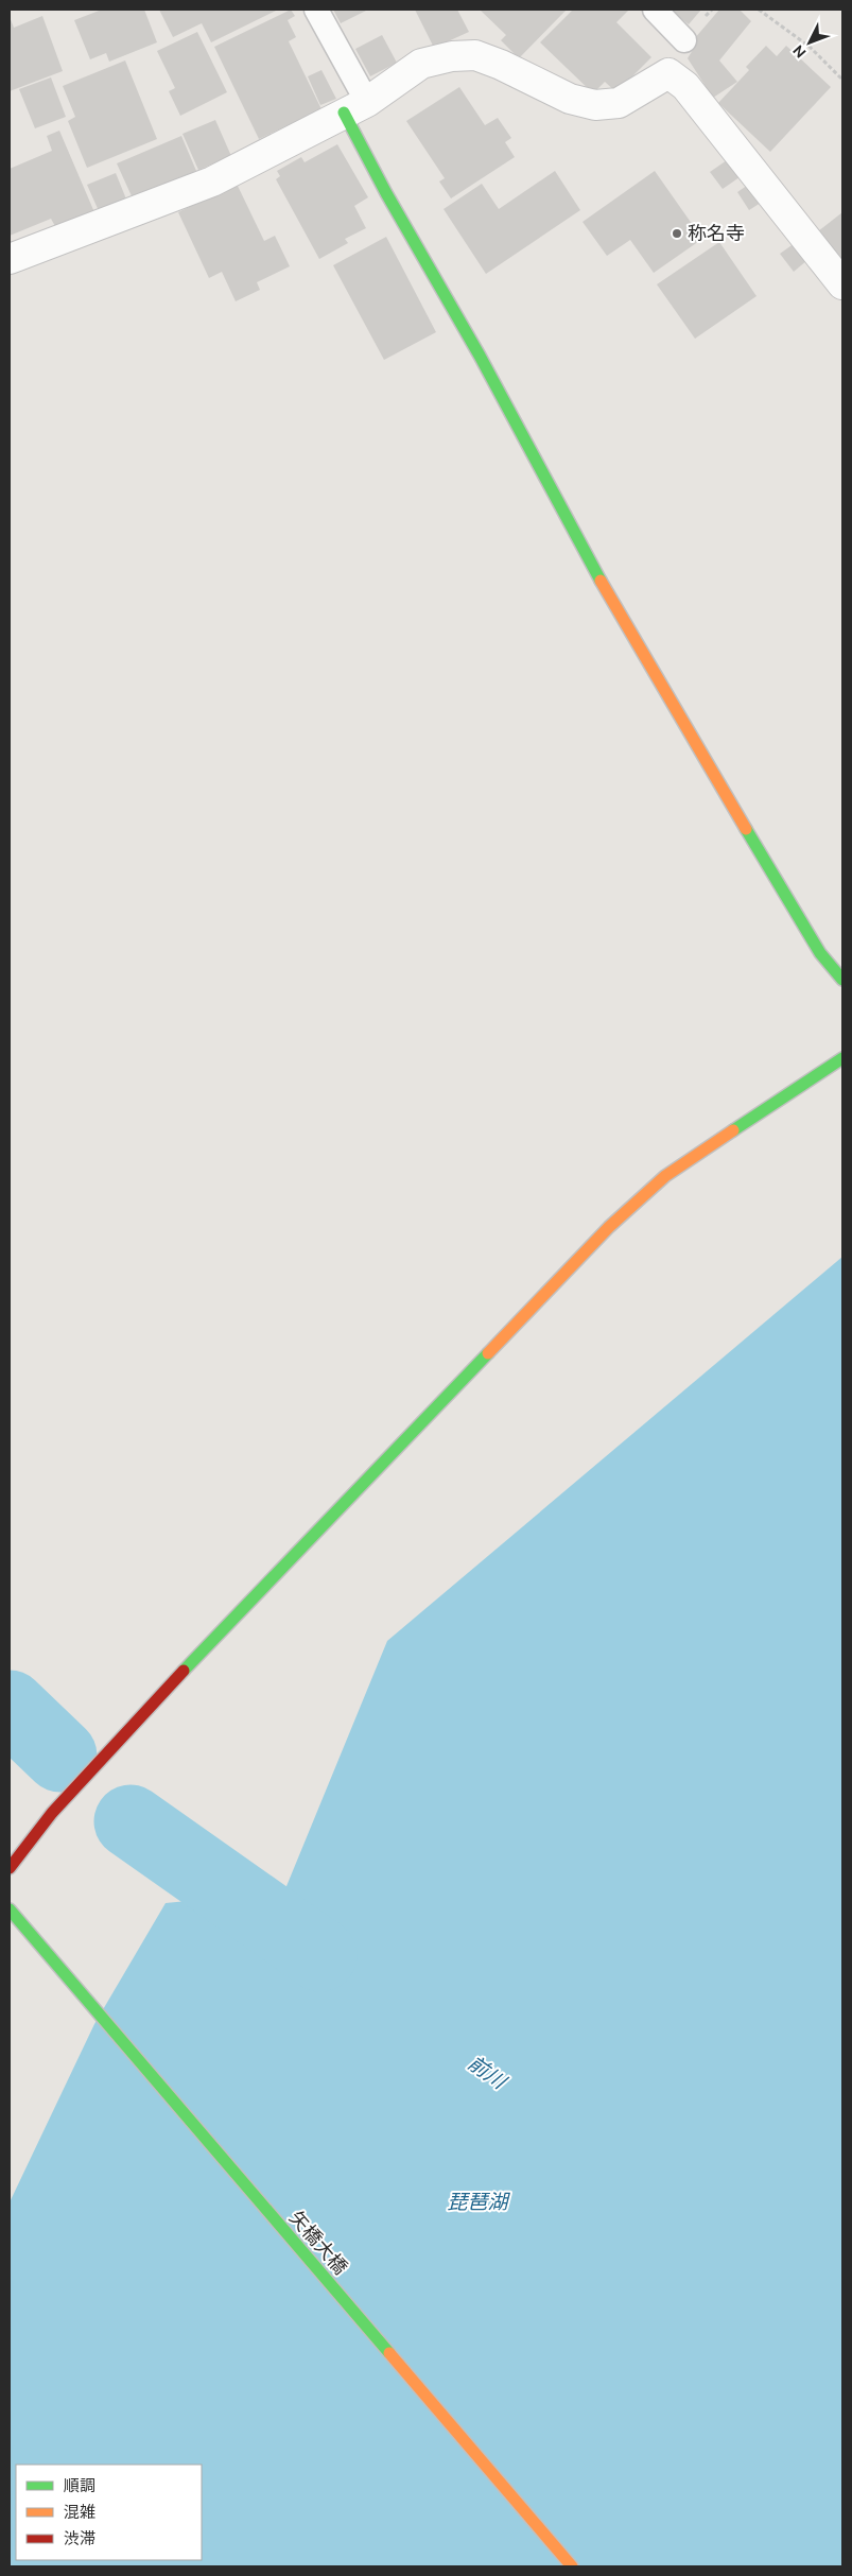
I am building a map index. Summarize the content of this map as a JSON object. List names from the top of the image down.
{
  "streets": {
    "street": ["矢橋大橋"]
  },
  "water": ["前川", "琵琶湖"],
  "places": ["称名寺"],
  "legend": ["順調", "混雑", "渋滞"],
  "north": "bottom left"
}
